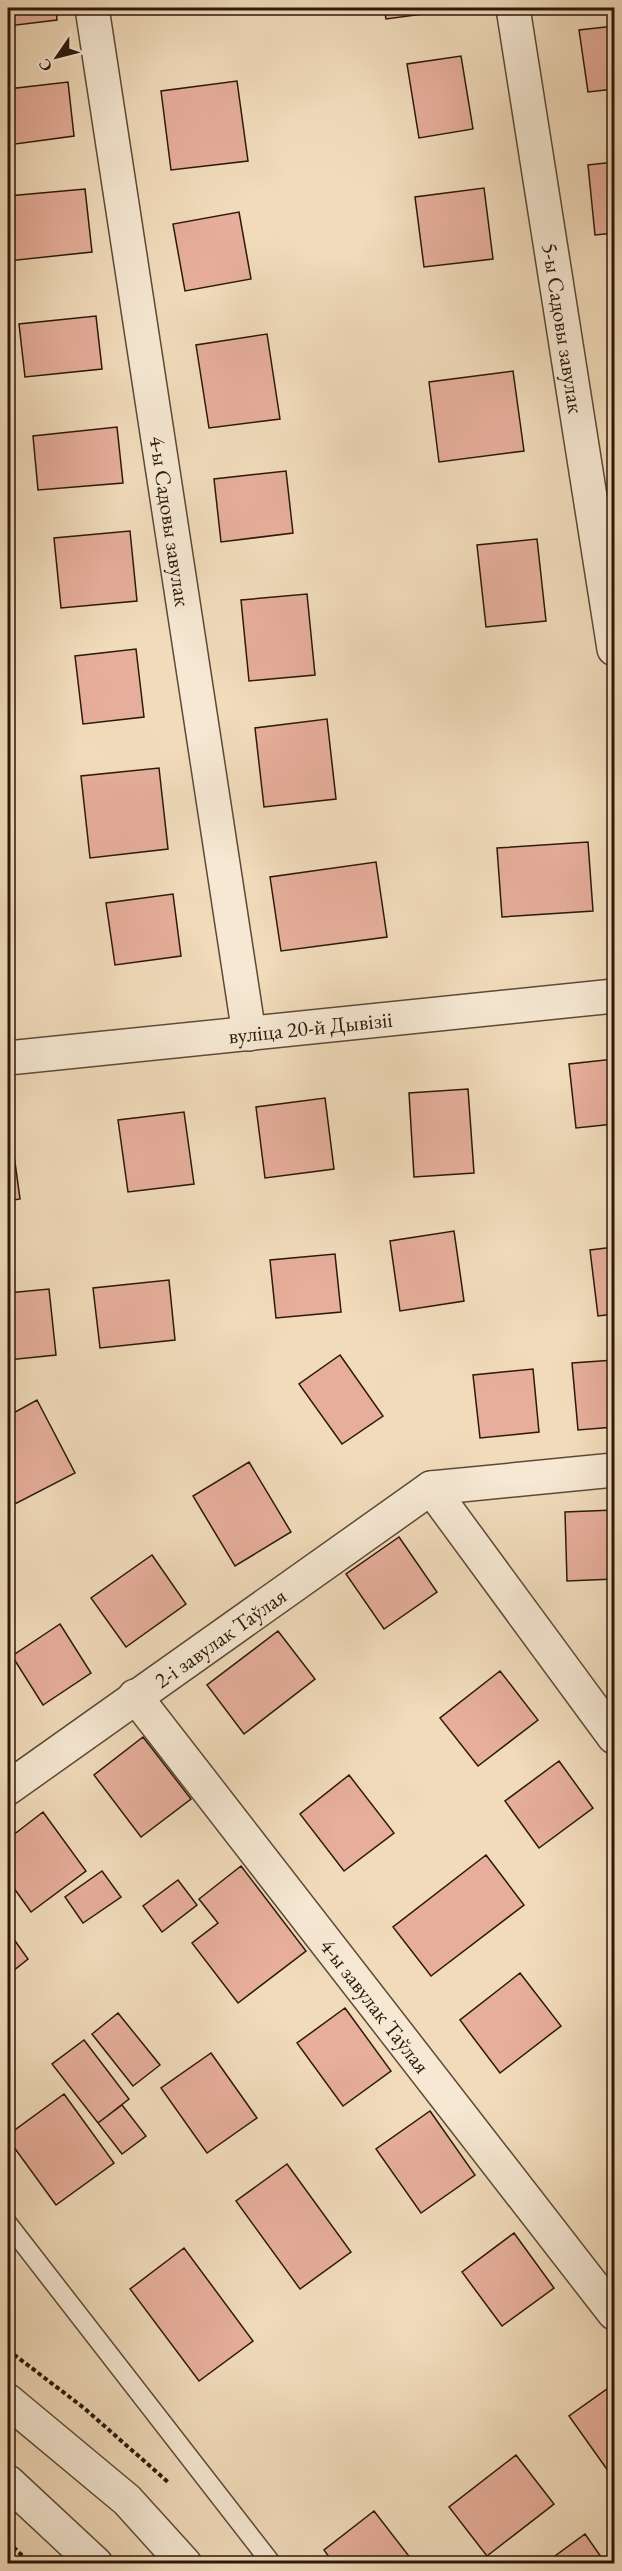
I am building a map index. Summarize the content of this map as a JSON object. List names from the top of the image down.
{
  "streets": {
    "street": [
      "5-ы Садовы завулак",
      "4-ы Садовы завулак",
      "вуліца 20-й Дывізіі",
      "2-і завулак Таўлая",
      "4-ы завулак Таўлая"
    ]
  },
  "crossings": [
    ["4-ы Садовы завулак", "вуліца 20-й Дывізіі"],
    ["2-і завулак Таўлая", "4-ы завулак Таўлая"]
  ],
  "north": "bottom left"
}
